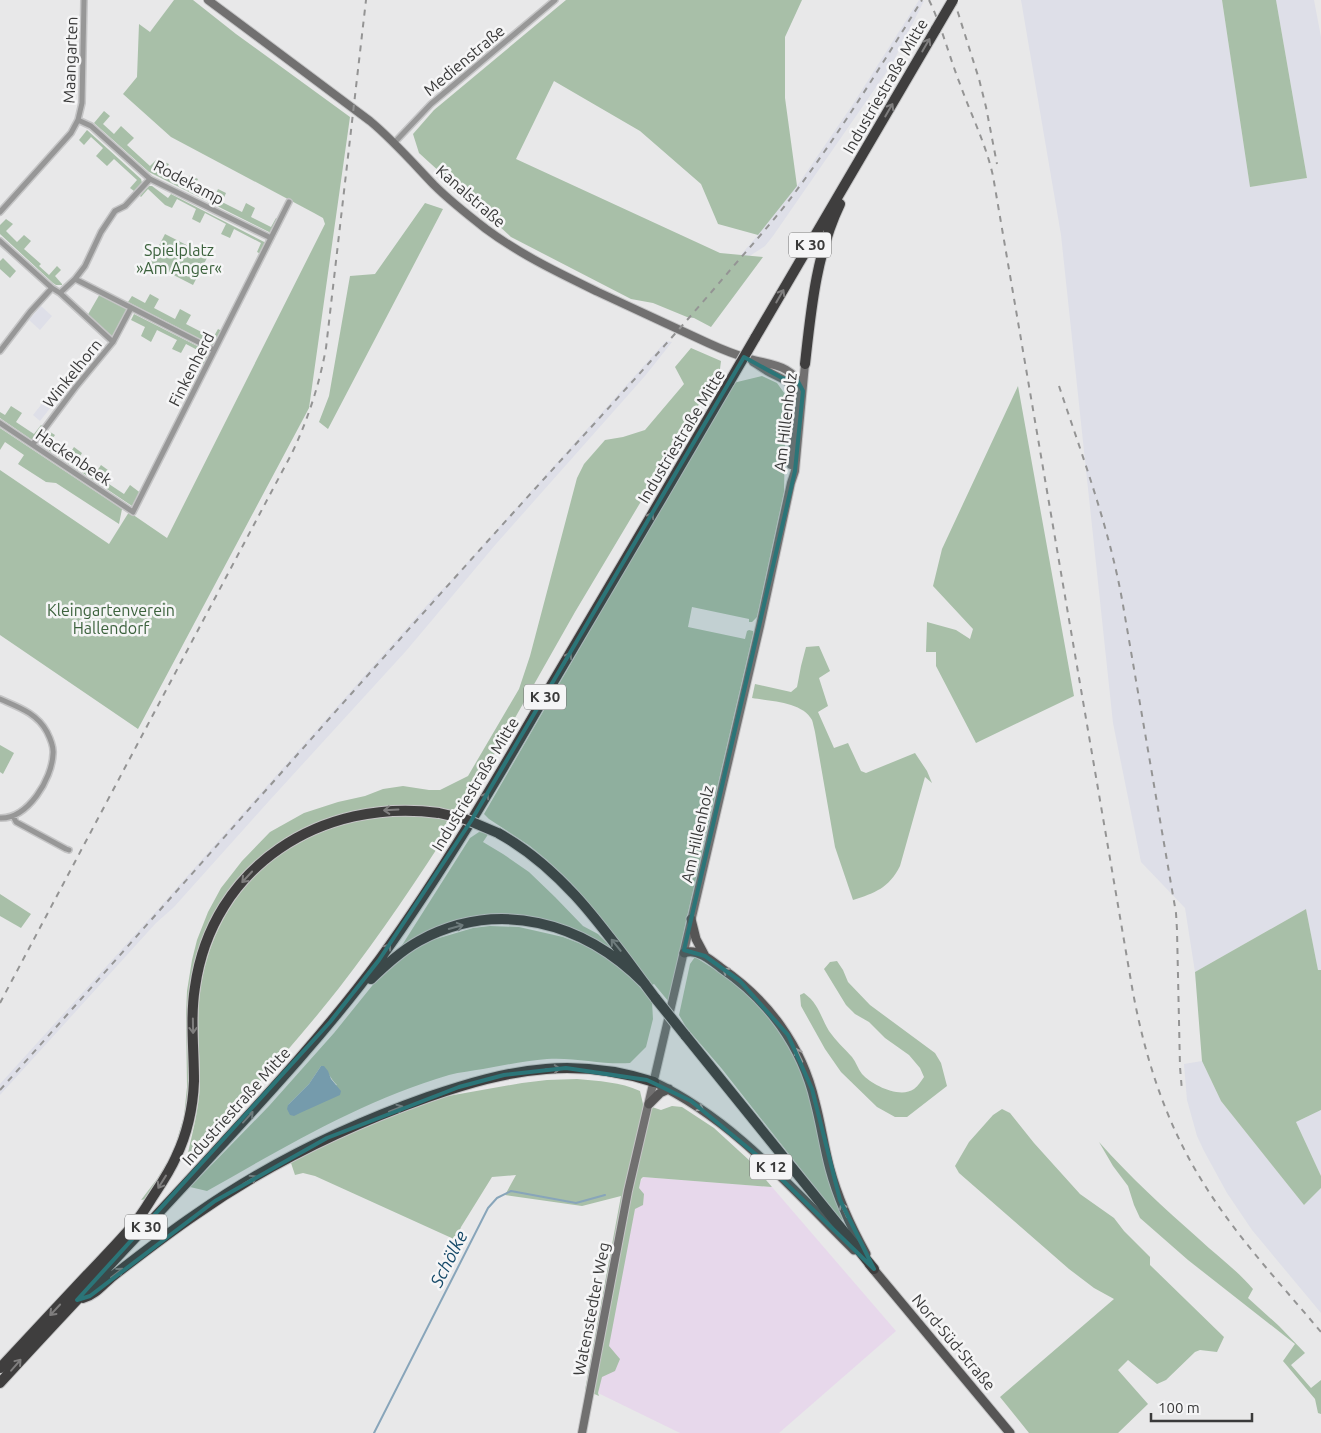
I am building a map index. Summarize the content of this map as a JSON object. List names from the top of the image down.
{
  "streets": {
    "highway": ["Industriestraße Mitte", "K 30"],
    "main road": ["K 12", "Nord-Süd-Straße"],
    "street": [
      "Maangarten",
      "Medienstraße",
      "Rodekamp",
      "Kanalstraße",
      "Finkenherd",
      "Winkelhorn",
      "Am Hillenholz",
      "Hackenbeek",
      "Watenstedter Weg"
    ]
  },
  "crossings": [
    ["Maangarten", "Rodekamp"],
    ["Medienstraße", "Kanalstraße"],
    ["Rodekamp", "Finkenherd"],
    ["Kanalstraße", "Am Hillenholz"],
    ["Finkenherd", "Hackenbeek"],
    ["Winkelhorn", "Hackenbeek"],
    ["Am Hillenholz", "K 12"],
    ["Am Hillenholz", "Watenstedter Weg"],
    ["K 12", "Nord-Süd-Straße"]
  ],
  "one_way": ["Industriestraße Mitte"],
  "water": ["Schölke"],
  "parks": ["Spielplatz »Am Anger«", "Kleingartenverein Hallendorf"],
  "scale_bar": "100 m"
}
